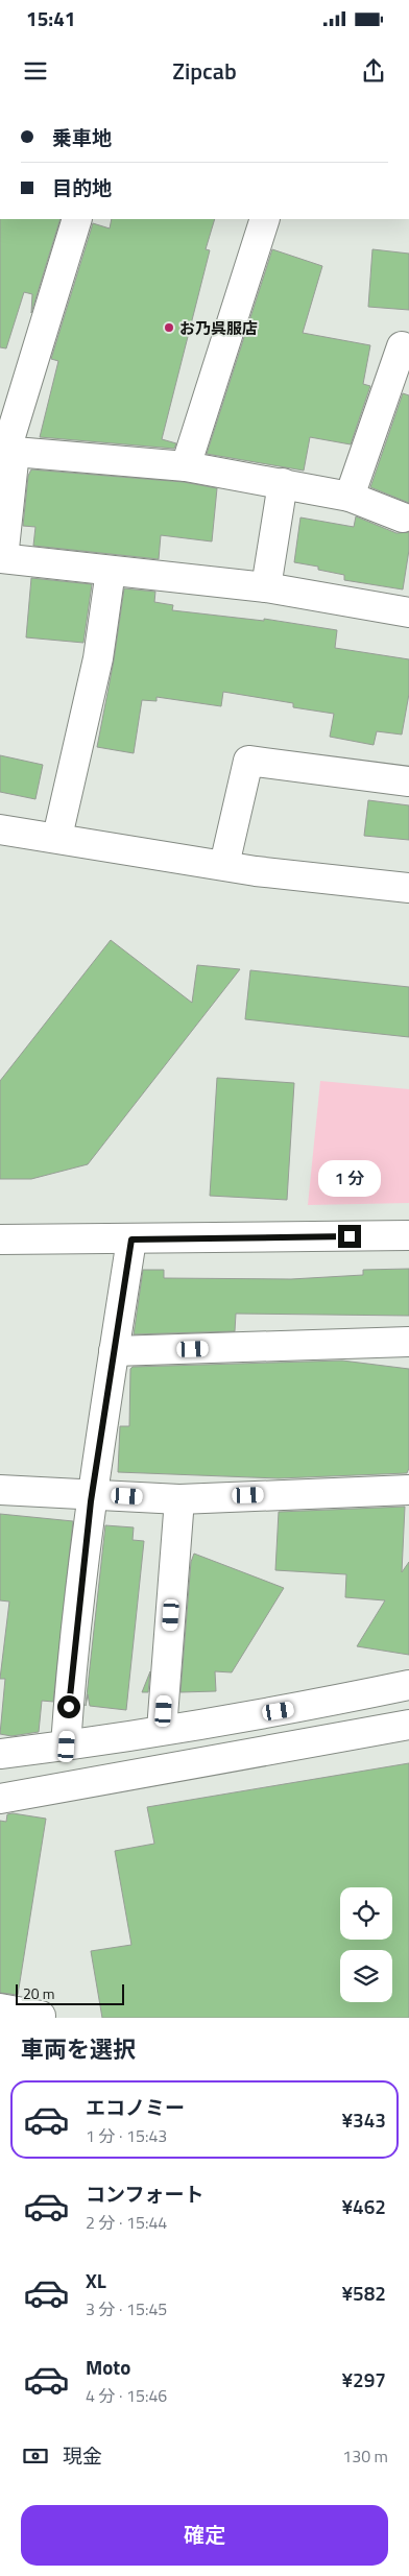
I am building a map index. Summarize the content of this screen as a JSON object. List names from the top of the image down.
{
  "places": ["お乃呉服店"],
  "scale_bar": "20 m",
  "page": {
    "status": "15:41",
    "header": "Zipcab",
    "banner": ["乗車地", "目的地"],
    "bubble": "1 分",
    "scale": "20 m",
    "heading": "車両を選択",
    "list": [
      {
        "name": "エコノミー",
        "note": "1 分 · 15:43",
        "value": "¥343"
      },
      {
        "name": "コンフォート",
        "note": "2 分 · 15:44",
        "value": "¥462"
      },
      {
        "name": "XL",
        "note": "3 分 · 15:45",
        "value": "¥582"
      },
      {
        "name": "Moto",
        "note": "4 分 · 15:46",
        "value": "¥297"
      }
    ],
    "pay": ["現金", "130 m"],
    "buttons": "確定"
  }
}
